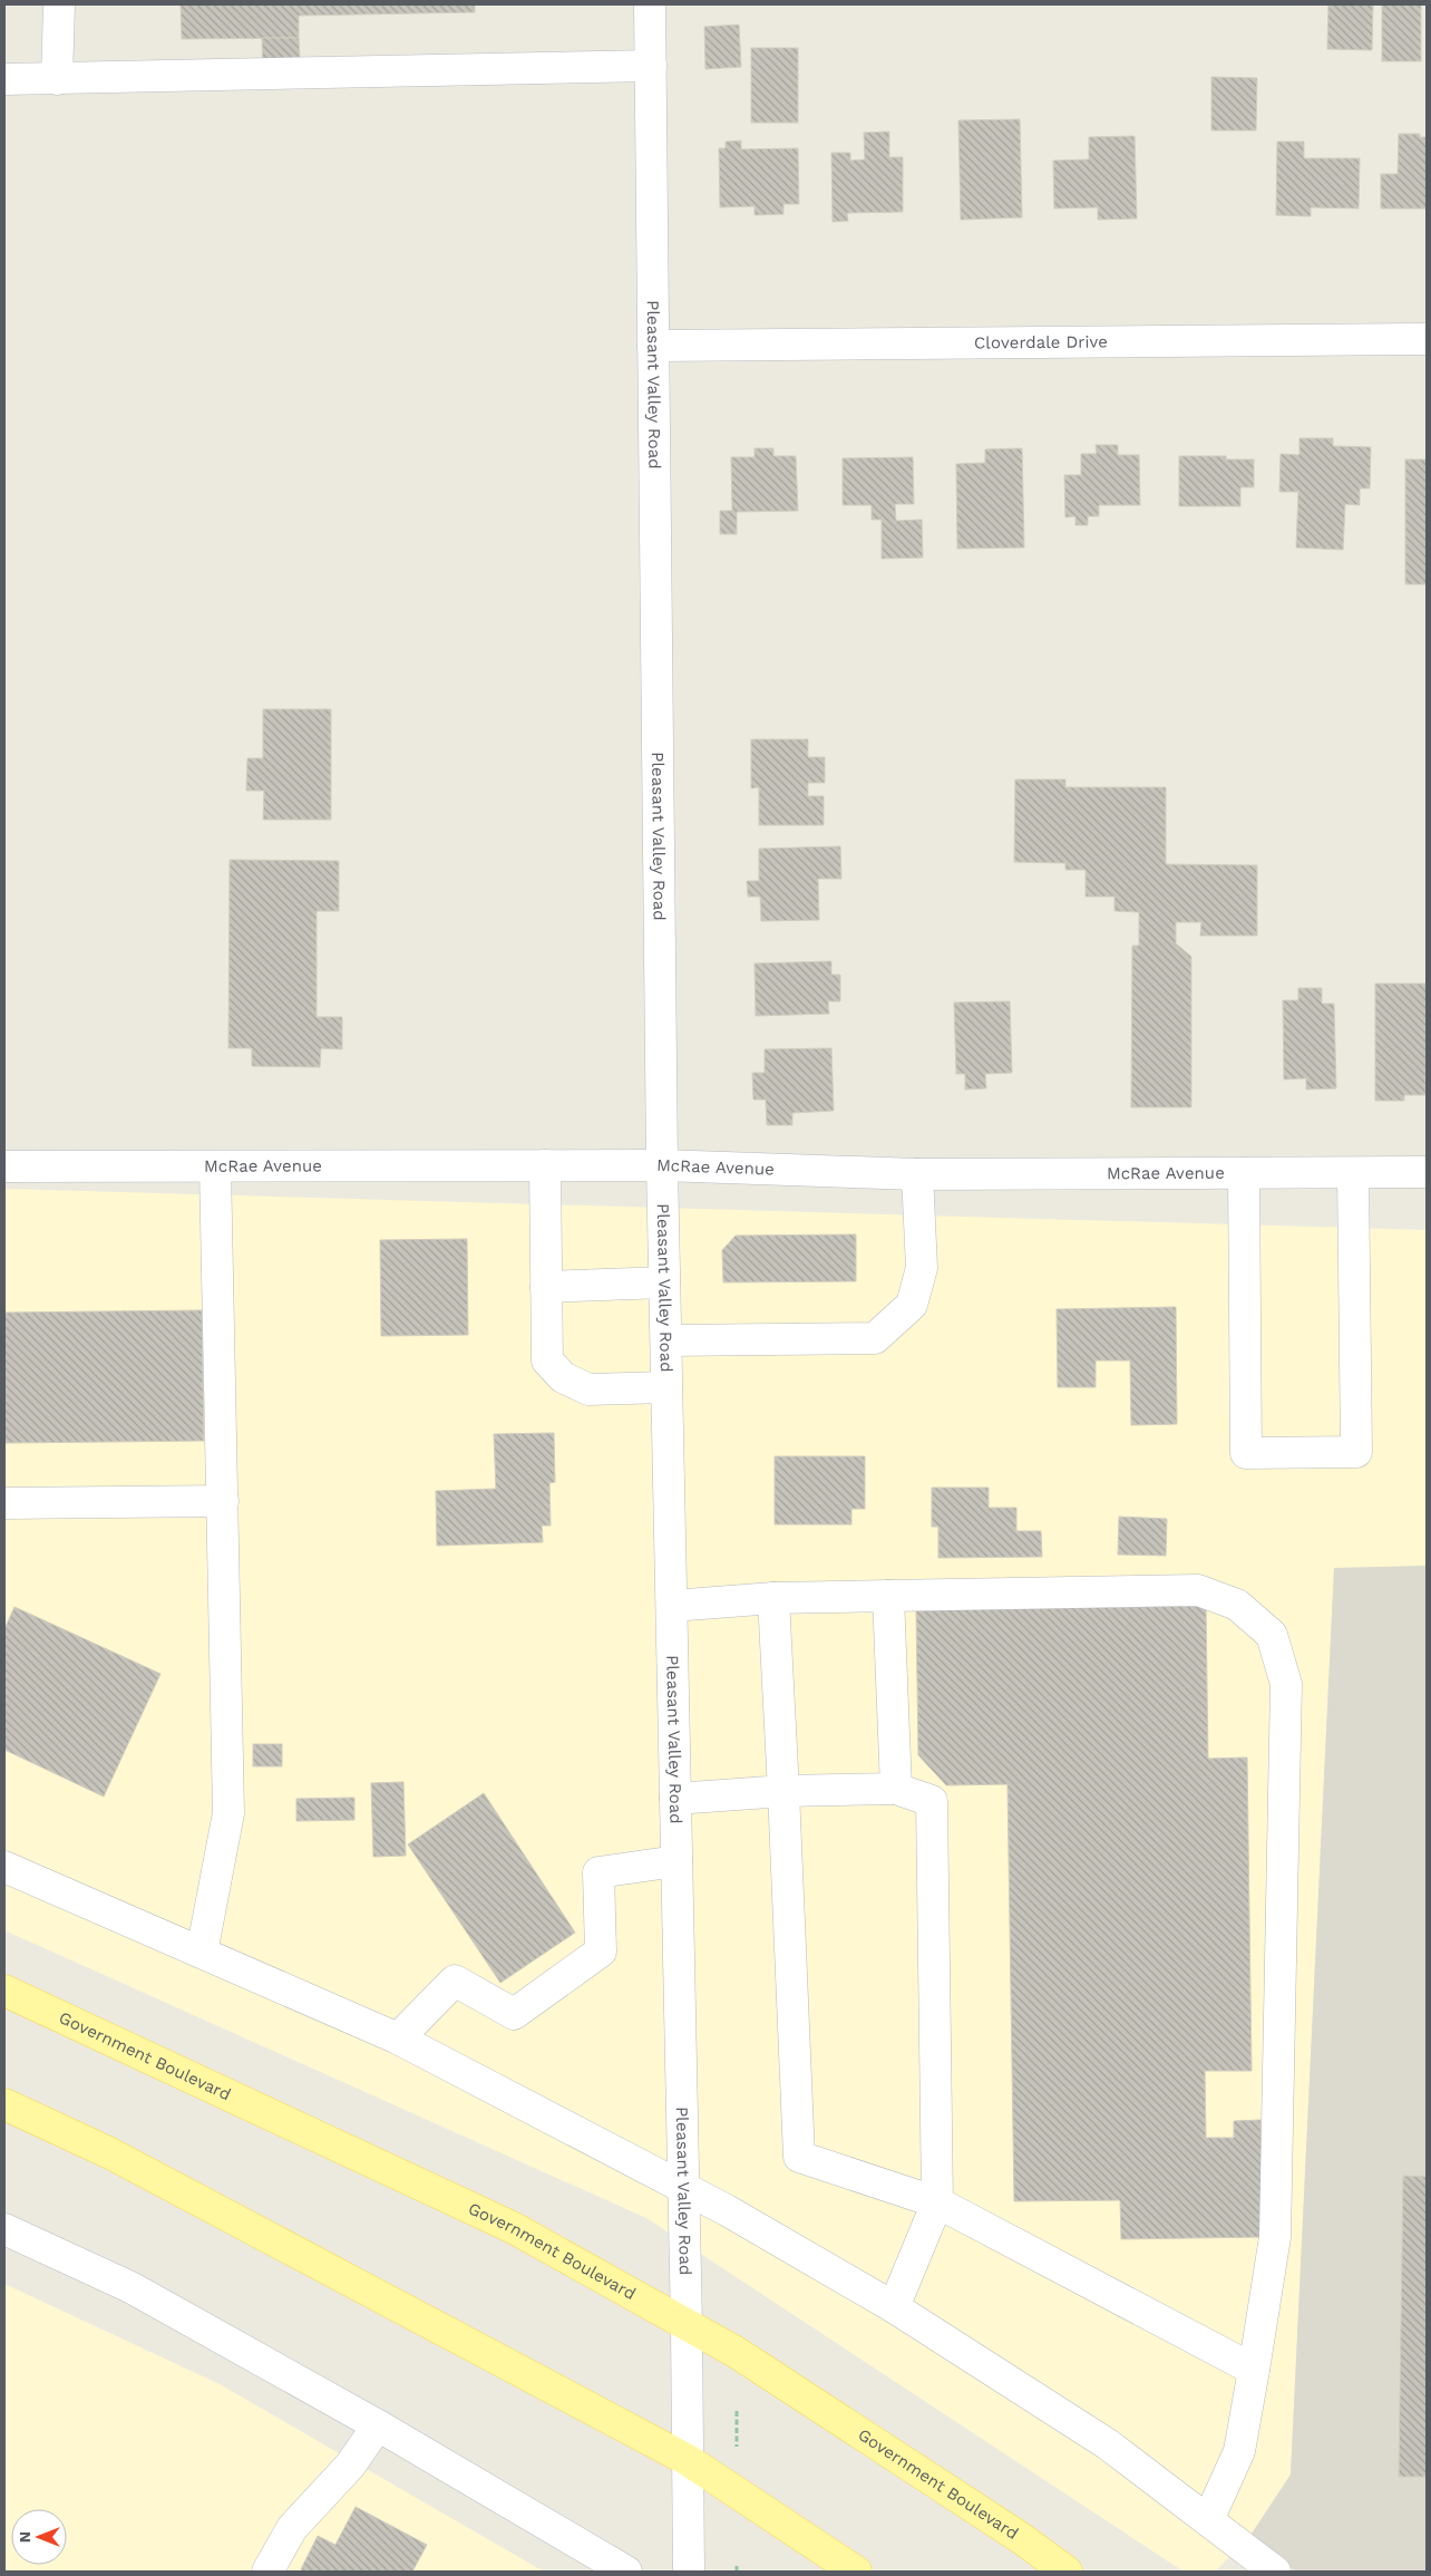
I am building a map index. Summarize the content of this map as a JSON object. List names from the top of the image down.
{
  "streets": {
    "main road": ["Government Boulevard"],
    "street": ["Cloverdale Drive", "Pleasant Valley Road", "McRae Avenue"]
  },
  "crossings": [
    ["Cloverdale Drive", "Pleasant Valley Road"],
    ["Pleasant Valley Road", "McRae Avenue"],
    ["Pleasant Valley Road", "Government Boulevard"]
  ],
  "north": "left"
}
